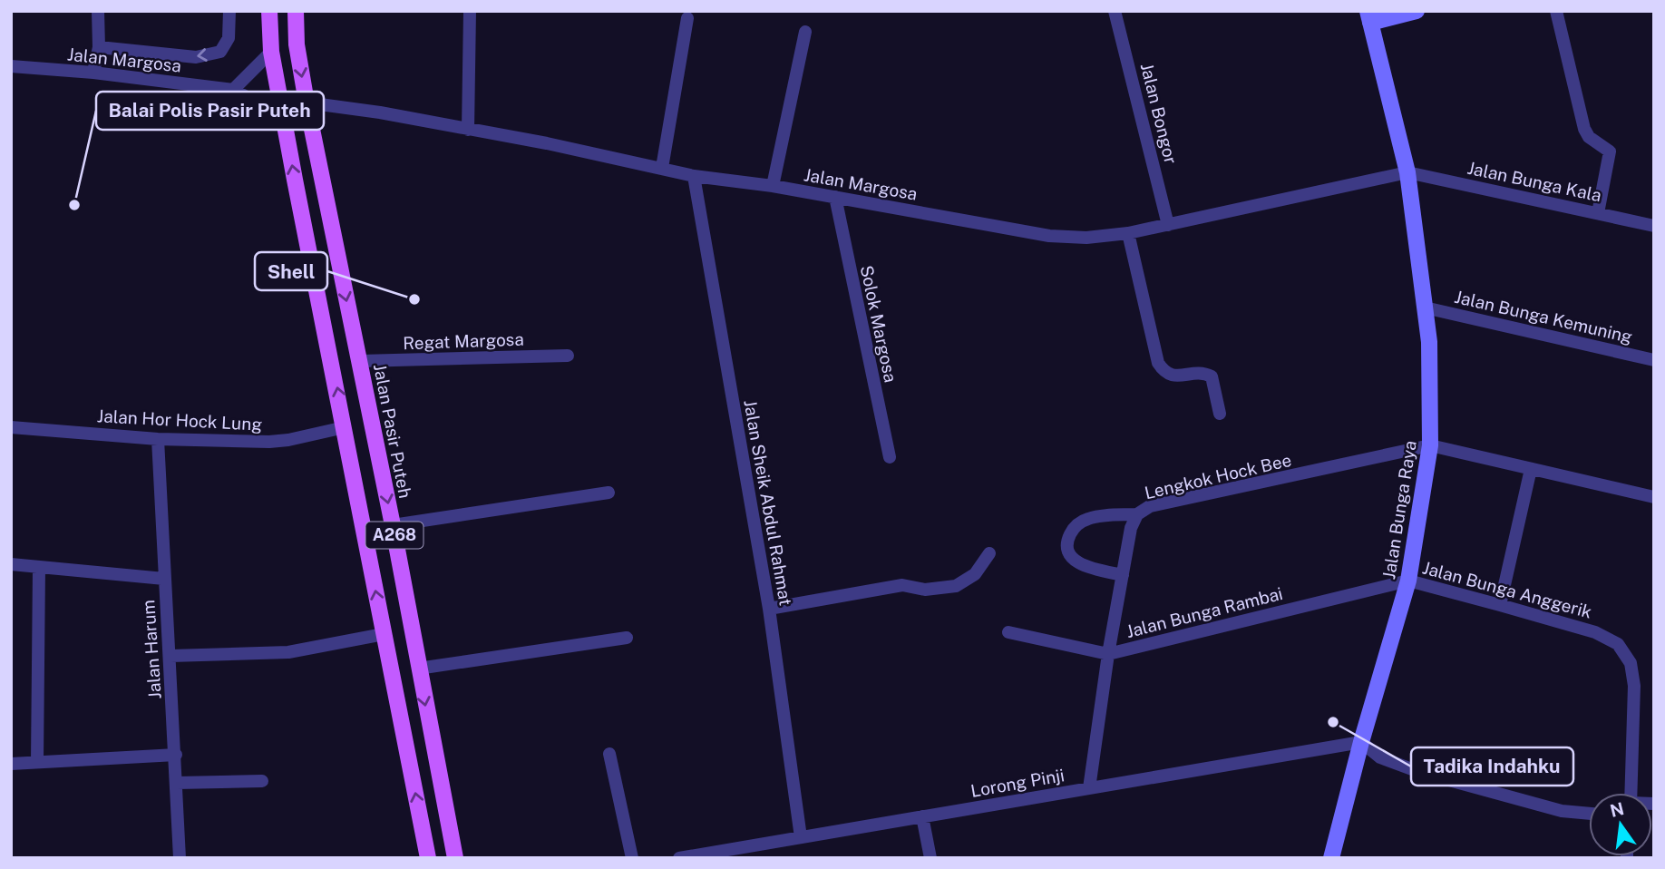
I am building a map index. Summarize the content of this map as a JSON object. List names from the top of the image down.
{
  "streets": {
    "main road": ["Jalan Pasir Puteh", "Jalan Bunga Raya", "A268"],
    "street": [
      "Jalan Margosa",
      "Jalan Bongor",
      "Jalan Bunga Kala",
      "Jalan Bunga Kemuning",
      "Solok Margosa",
      "Regat Margosa",
      "Jalan Hor Hock Lung",
      "Lengkok Hock Bee",
      "Jalan Sheik Abdul Rahmat",
      "Jalan Bunga Anggerik",
      "Jalan Bunga Rambai",
      "Jalan Harum",
      "Lorong Pinji"
    ]
  },
  "crossings": [
    ["Jalan Margosa", "Jalan Bongor"],
    ["Jalan Margosa", "Jalan Bunga Kala"],
    ["Jalan Margosa", "Solok Margosa"],
    ["Jalan Margosa", "Jalan Pasir Puteh"],
    ["Jalan Margosa", "Jalan Sheik Abdul Rahmat"],
    ["Jalan Margosa", "Jalan Bunga Raya"],
    ["Jalan Bunga Kala", "Jalan Bunga Raya"],
    ["Jalan Bunga Kemuning", "Jalan Bunga Raya"],
    ["Regat Margosa", "Jalan Pasir Puteh"],
    ["Jalan Hor Hock Lung", "A268"],
    ["Jalan Hor Hock Lung", "Jalan Harum"],
    ["Lengkok Hock Bee", "Jalan Bunga Raya"],
    ["Lengkok Hock Bee", "Jalan Bunga Rambai"],
    ["Lengkok Hock Bee", "Lorong Pinji"],
    ["Jalan Sheik Abdul Rahmat", "Lorong Pinji"],
    ["Jalan Bunga Raya", "Jalan Bunga Anggerik"],
    ["Jalan Bunga Raya", "Jalan Bunga Rambai"],
    ["Jalan Bunga Raya", "Lorong Pinji"],
    ["Jalan Bunga Anggerik", "Jalan Bunga Rambai"]
  ],
  "places": ["Balai Polis Pasir Puteh", "Shell", "Tadika Indahku"],
  "north": "top"
}
